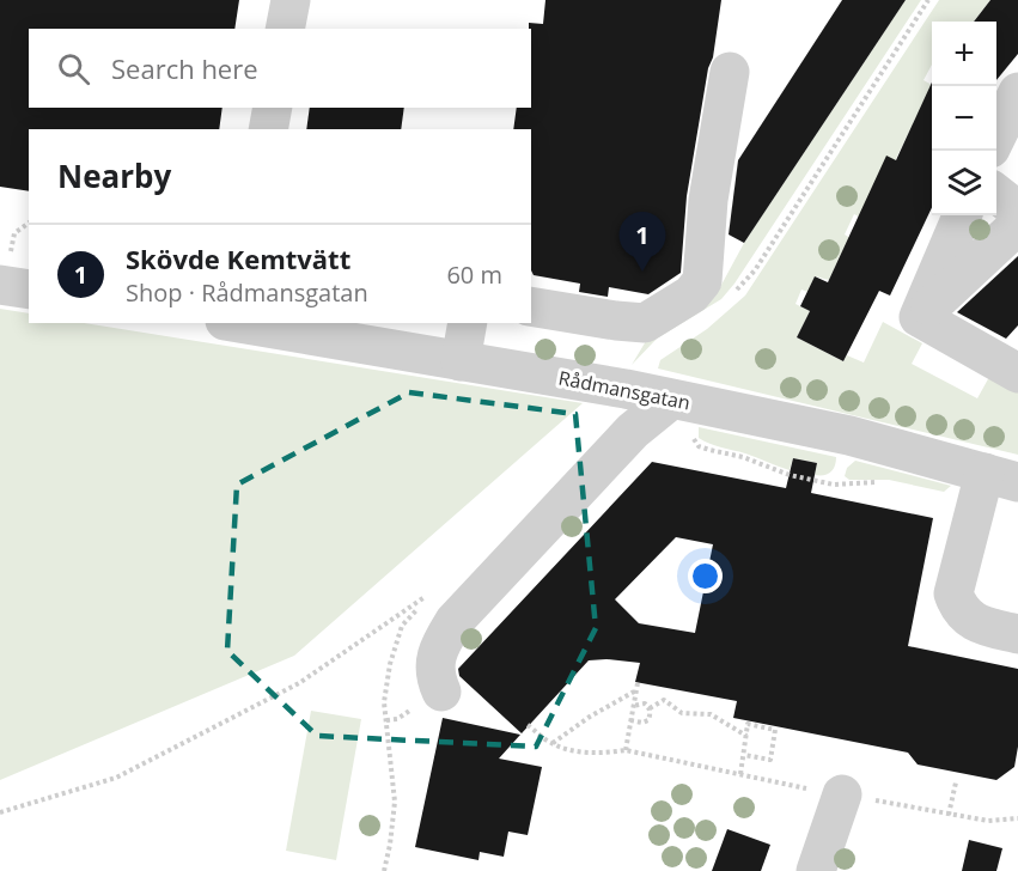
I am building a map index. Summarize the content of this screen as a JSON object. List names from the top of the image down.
{
  "streets": {
    "street": ["Rådmansgatan"]
  },
  "page": {
    "map_buttons": ["+", "−"],
    "search": "Search here",
    "heading": "Nearby",
    "pins": "1",
    "list": [
      {
        "mark": "1",
        "name": "Skövde Kemtvätt",
        "note": "Shop · Rådmansgatan",
        "value": "60 m"
      }
    ]
  }
}
